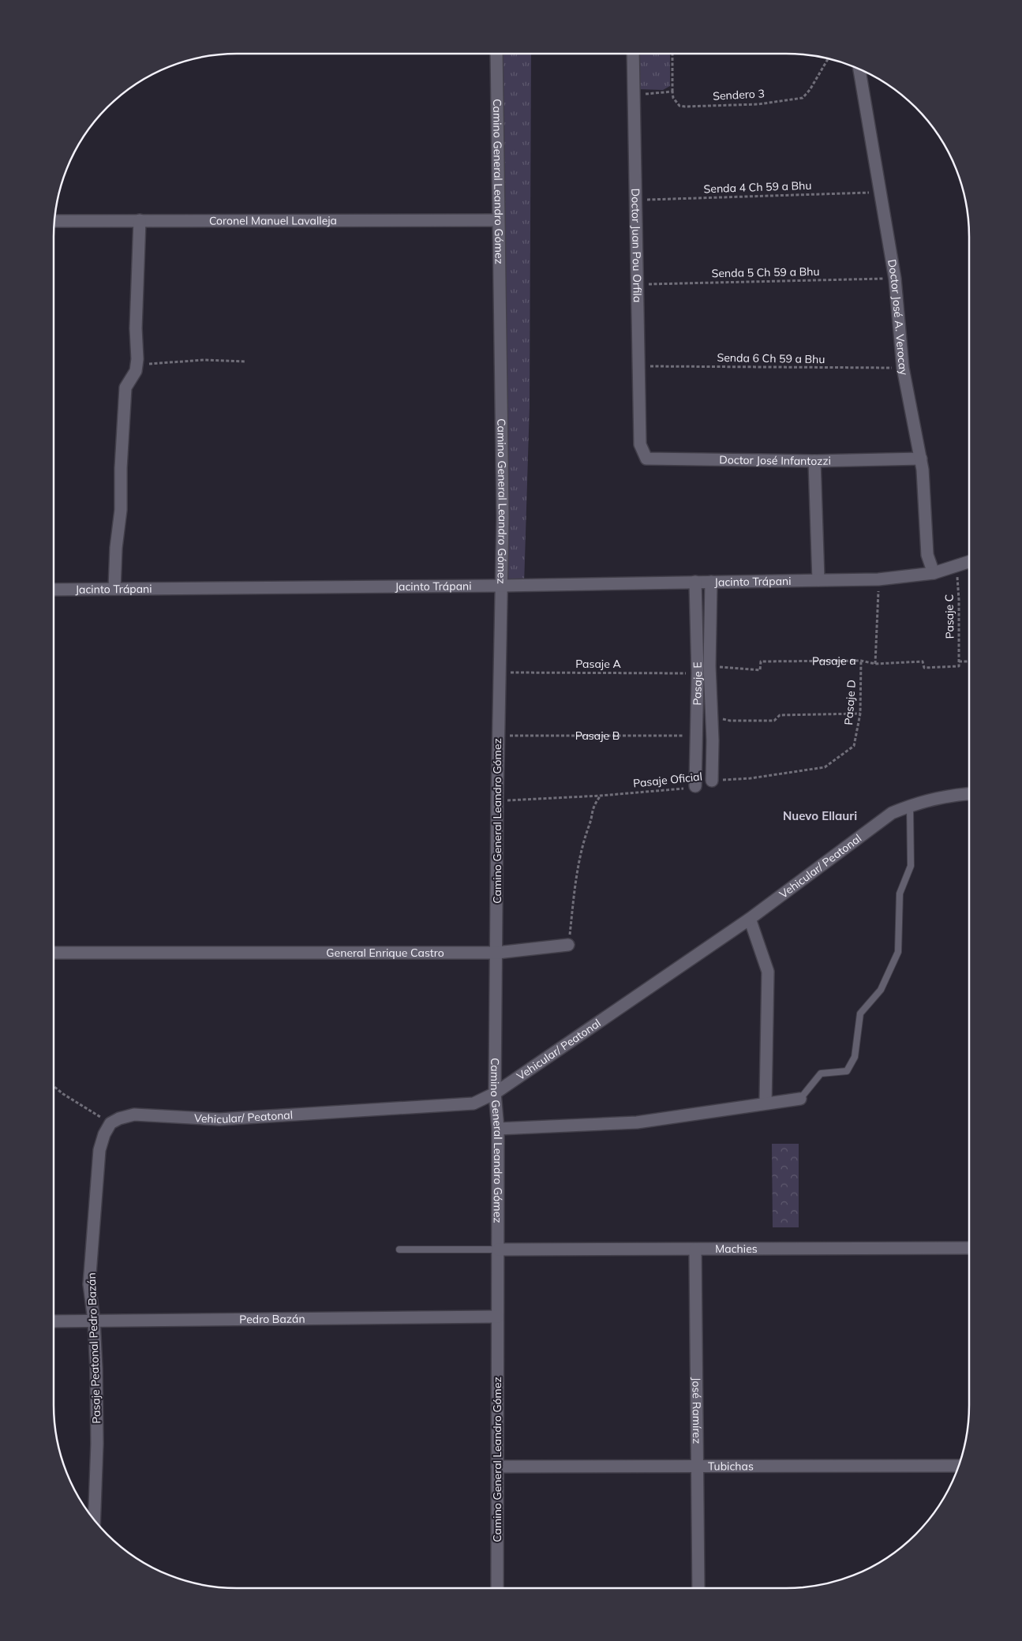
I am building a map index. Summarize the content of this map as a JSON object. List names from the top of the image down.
{
  "streets": {
    "street": [
      "Camino General Leandro Gómez",
      "Coronel Manuel Lavalleja",
      "Doctor Juan Pou Orfila",
      "Doctor José A. Verocay",
      "Doctor José Infantozzi",
      "Jacinto Trápani",
      "Pasaje E",
      "Vehicular/ Peatonal",
      "General Enrique Castro",
      "Machies",
      "Pedro Bazán",
      "Pasaje Peatonal Pedro Bazán",
      "José Ramírez",
      "Tubichas"
    ],
    "path": [
      "Sendero 3",
      "Senda 4 Ch 59 a Bhu",
      "Senda 5 Ch 59 a Bhu",
      "Senda 6 Ch 59 a Bhu",
      "Pasaje C",
      "Pasaje a",
      "Pasaje A",
      "Pasaje D",
      "Pasaje B",
      "Pasaje Oficial"
    ]
  },
  "crossings": [
    ["Camino General Leandro Gómez", "Coronel Manuel Lavalleja"],
    ["Camino General Leandro Gómez", "Jacinto Trápani"],
    ["Camino General Leandro Gómez", "Pasaje A"],
    ["Camino General Leandro Gómez", "Pasaje B"],
    ["Camino General Leandro Gómez", "Pasaje Oficial"],
    ["Camino General Leandro Gómez", "Vehicular/ Peatonal"],
    ["Camino General Leandro Gómez", "General Enrique Castro"],
    ["Camino General Leandro Gómez", "Machies"],
    ["Camino General Leandro Gómez", "Pedro Bazán"],
    ["Camino General Leandro Gómez", "Tubichas"],
    ["Senda 4 Ch 59 a Bhu", "Doctor Juan Pou Orfila"],
    ["Senda 4 Ch 59 a Bhu", "Doctor José A. Verocay"],
    ["Doctor Juan Pou Orfila", "Senda 5 Ch 59 a Bhu"],
    ["Doctor Juan Pou Orfila", "Senda 6 Ch 59 a Bhu"],
    ["Doctor Juan Pou Orfila", "Doctor José Infantozzi"],
    ["Senda 5 Ch 59 a Bhu", "Doctor José A. Verocay"],
    ["Doctor José A. Verocay", "Senda 6 Ch 59 a Bhu"],
    ["Doctor José A. Verocay", "Doctor José Infantozzi"],
    ["Doctor José A. Verocay", "Jacinto Trápani"],
    ["Jacinto Trápani", "Pasaje C"],
    ["Jacinto Trápani", "Pasaje E"],
    ["Pasaje C", "Pasaje a"],
    ["Pasaje a", "Pasaje E"],
    ["Pasaje a", "Pasaje D"],
    ["Pasaje A", "Pasaje E"],
    ["Pasaje E", "Pasaje B"],
    ["Pasaje E", "Pasaje Oficial"],
    ["Pasaje D", "Pasaje Oficial"],
    ["Vehicular/ Peatonal", "Pasaje Peatonal Pedro Bazán"],
    ["Machies", "José Ramírez"],
    ["Pedro Bazán", "Pasaje Peatonal Pedro Bazán"],
    ["José Ramírez", "Tubichas"]
  ],
  "districts": ["Nuevo Ellauri"]
}
